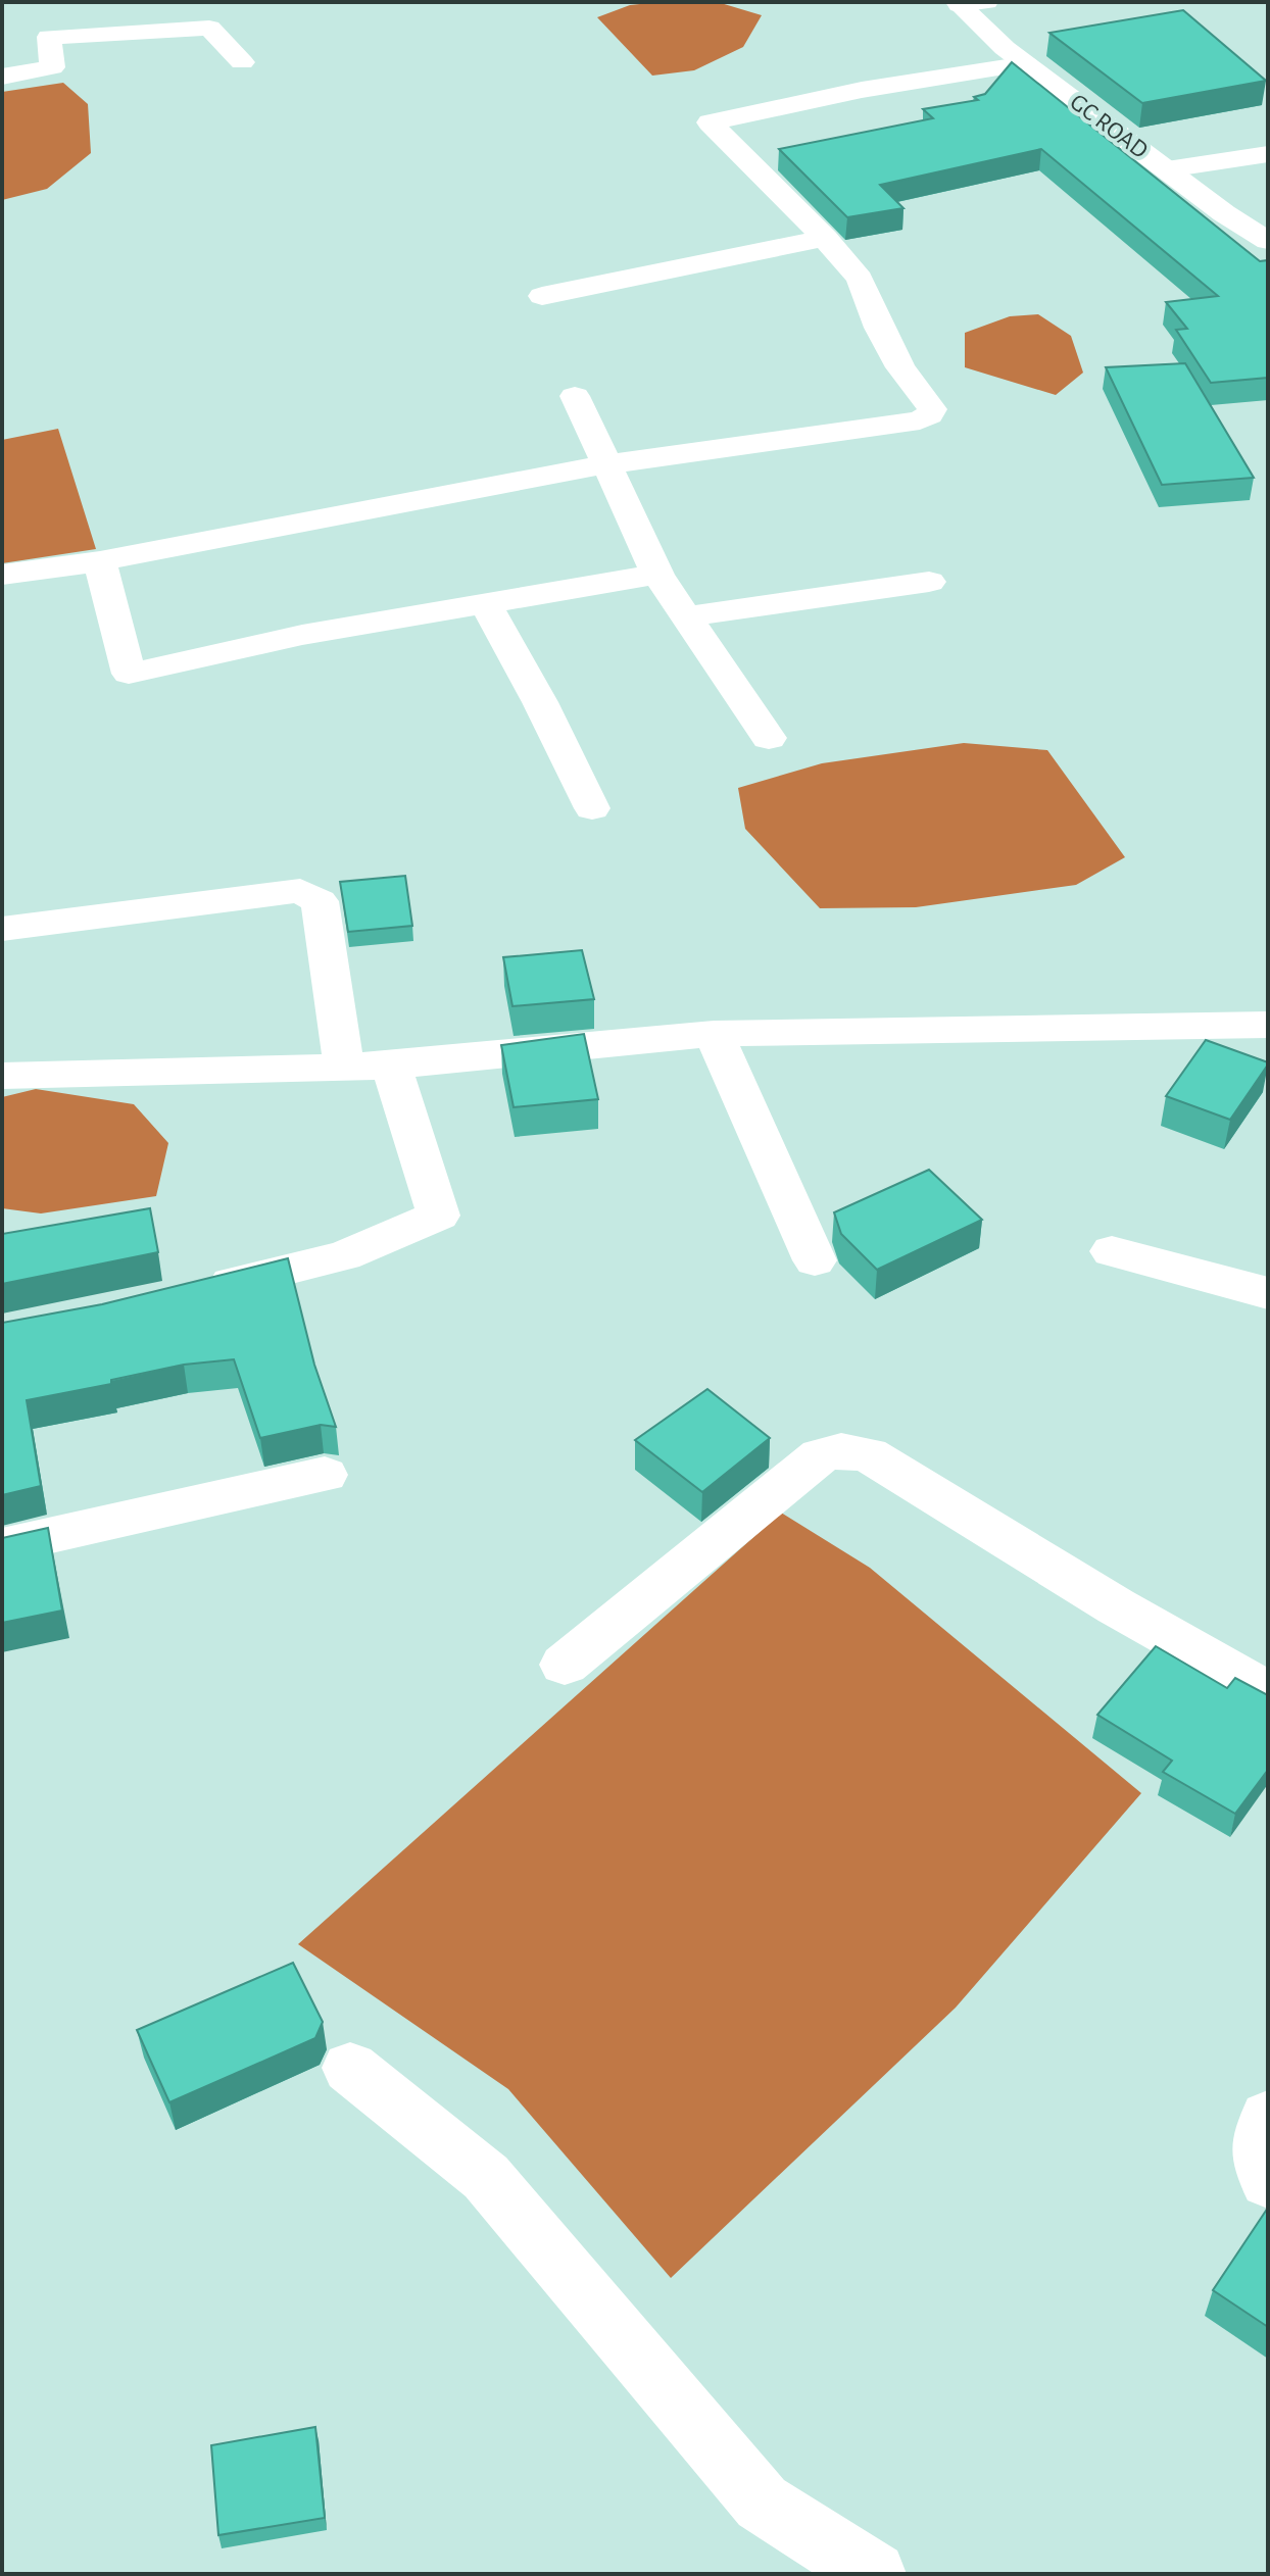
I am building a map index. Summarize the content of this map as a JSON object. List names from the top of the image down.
{
  "streets": {
    "street": ["GC ROAD"]
  }
}
